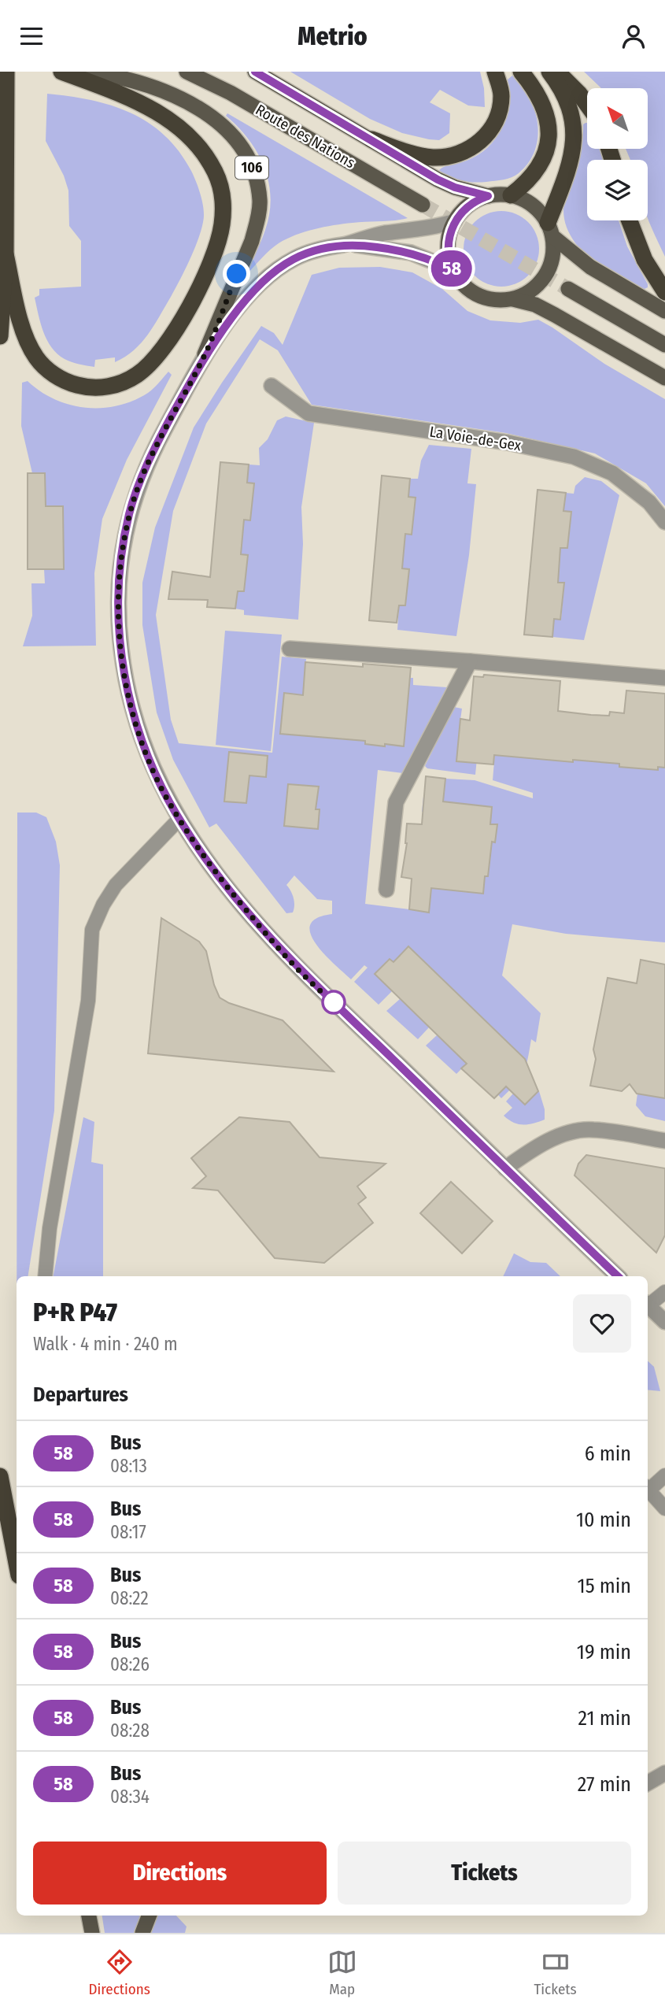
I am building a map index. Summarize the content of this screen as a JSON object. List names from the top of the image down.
{
  "streets": {
    "main road": ["Route des Nations", "106"],
    "street": ["La Voie-de-Gex"]
  },
  "lines": ["bus line 58"],
  "north": "top left",
  "page": {
    "header": "Metrio",
    "on_map": "58",
    "heading": [
      ["P+R P47", "Walk · 4 min · 240 m"],
      "Departures"
    ],
    "list": [
      {
        "mark": "58",
        "name": "Bus",
        "note": "08:13",
        "value": "6 min"
      },
      {
        "mark": "58",
        "name": "Bus",
        "note": "08:17",
        "value": "10 min"
      },
      {
        "mark": "58",
        "name": "Bus",
        "note": "08:22",
        "value": "15 min"
      },
      {
        "mark": "58",
        "name": "Bus",
        "note": "08:26",
        "value": "19 min"
      },
      {
        "mark": "58",
        "name": "Bus",
        "note": "08:28",
        "value": "21 min"
      },
      {
        "mark": "58",
        "name": "Bus",
        "note": "08:34",
        "value": "27 min"
      }
    ],
    "buttons": ["Directions", "Tickets"],
    "tabs": ["Directions", "Map", "Tickets"]
  }
}
